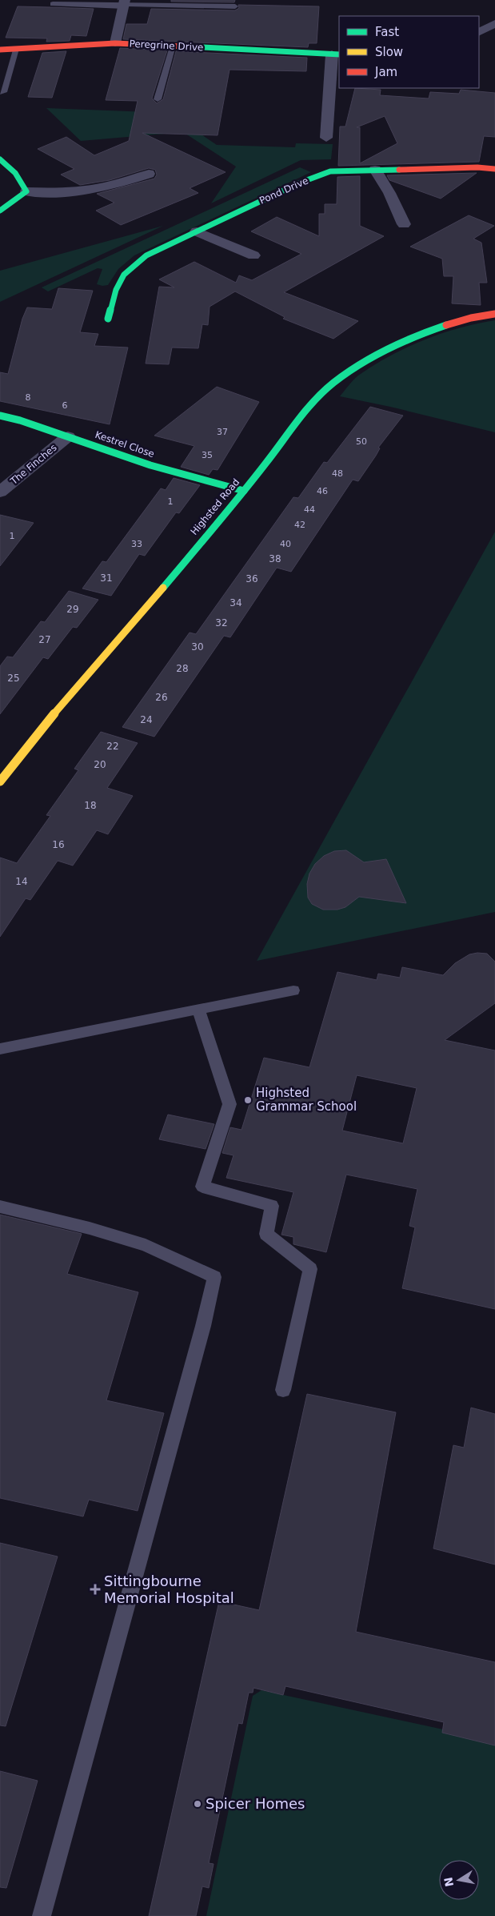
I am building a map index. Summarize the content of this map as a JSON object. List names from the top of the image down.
{
  "streets": {
    "street": [
      "Peregrine Drive",
      "Pond Drive",
      "Kestrel Close",
      "The Finches",
      "Highsted Road"
    ]
  },
  "crossings": [
    ["Kestrel Close", "The Finches"],
    ["Kestrel Close", "Highsted Road"]
  ],
  "places": {
    "other": ["Highsted Grammar School", "Spicer Homes"],
    "health": ["Sittingbourne Memorial Hospital"]
  },
  "house_numbers": [
    "8",
    "6",
    "37",
    "50",
    "35",
    "48",
    "46",
    "1",
    "44",
    "42",
    "1",
    "33",
    "40",
    "38",
    "31",
    "36",
    "34",
    "29",
    "32",
    "27",
    "30",
    "28",
    "25",
    "26",
    "24",
    "22",
    "20",
    "18",
    "16",
    "14"
  ],
  "legend": ["Fast", "Slow", "Jam"],
  "north": "left"
}
